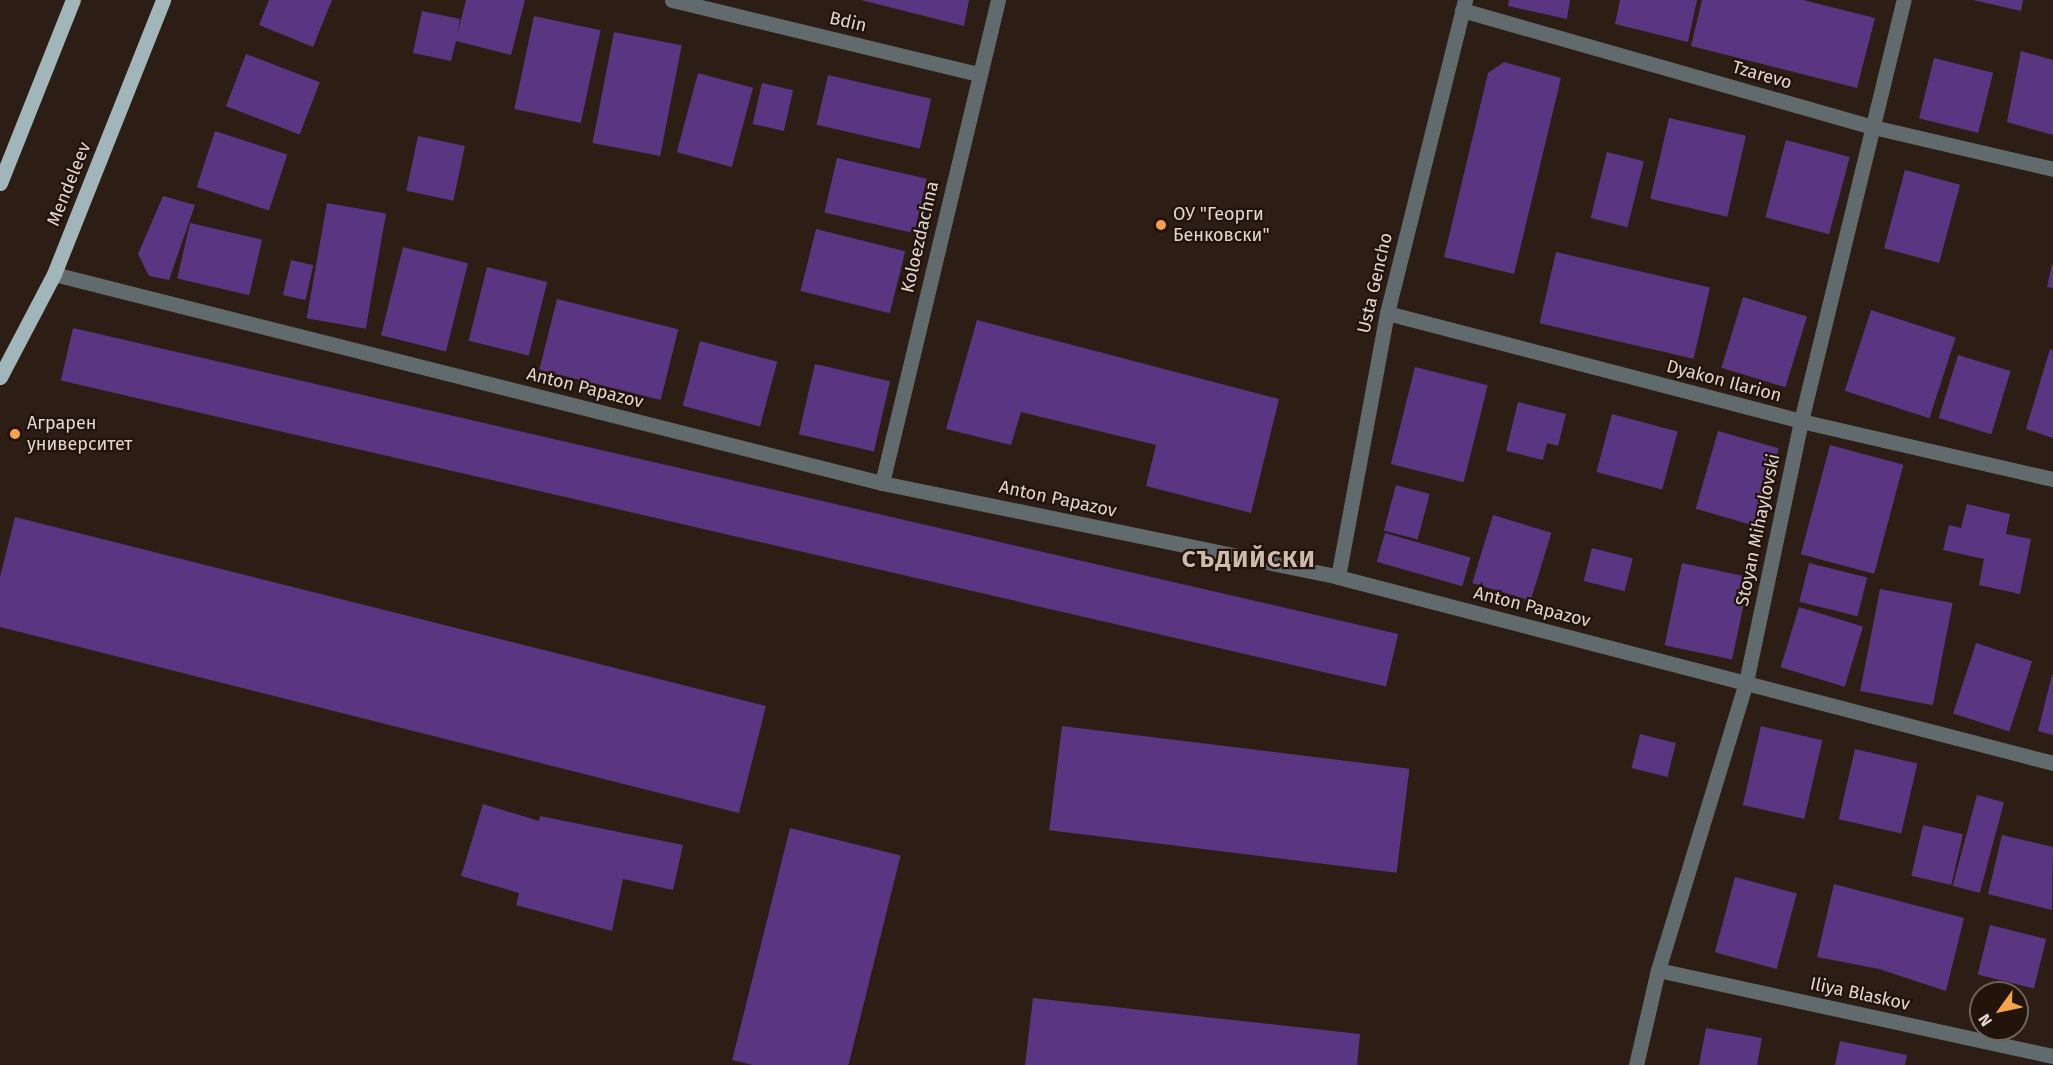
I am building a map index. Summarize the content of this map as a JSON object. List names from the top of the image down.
{
  "streets": {
    "main road": ["Mendeleev"],
    "street": [
      "Bdin",
      "Tzarevo",
      "Koloezdachna",
      "Usta Gencho",
      "Dyakon Ilarion",
      "Anton Papazov",
      "Stoyan Mihaylovski",
      "Iliya Blaskov"
    ]
  },
  "crossings": [
    ["Bdin", "Koloezdachna"],
    ["Tzarevo", "Usta Gencho"],
    ["Tzarevo", "Stoyan Mihaylovski"],
    ["Mendeleev", "Anton Papazov"],
    ["Koloezdachna", "Anton Papazov"],
    ["Usta Gencho", "Dyakon Ilarion"],
    ["Usta Gencho", "Anton Papazov"],
    ["Dyakon Ilarion", "Stoyan Mihaylovski"],
    ["Anton Papazov", "Stoyan Mihaylovski"],
    ["Stoyan Mihaylovski", "Iliya Blaskov"]
  ],
  "districts": ["СЪДИЙСКИ"],
  "places": ["ОУ \"Георги Бенковски\"", "Аграрен университет"],
  "north": "bottom left"
}
